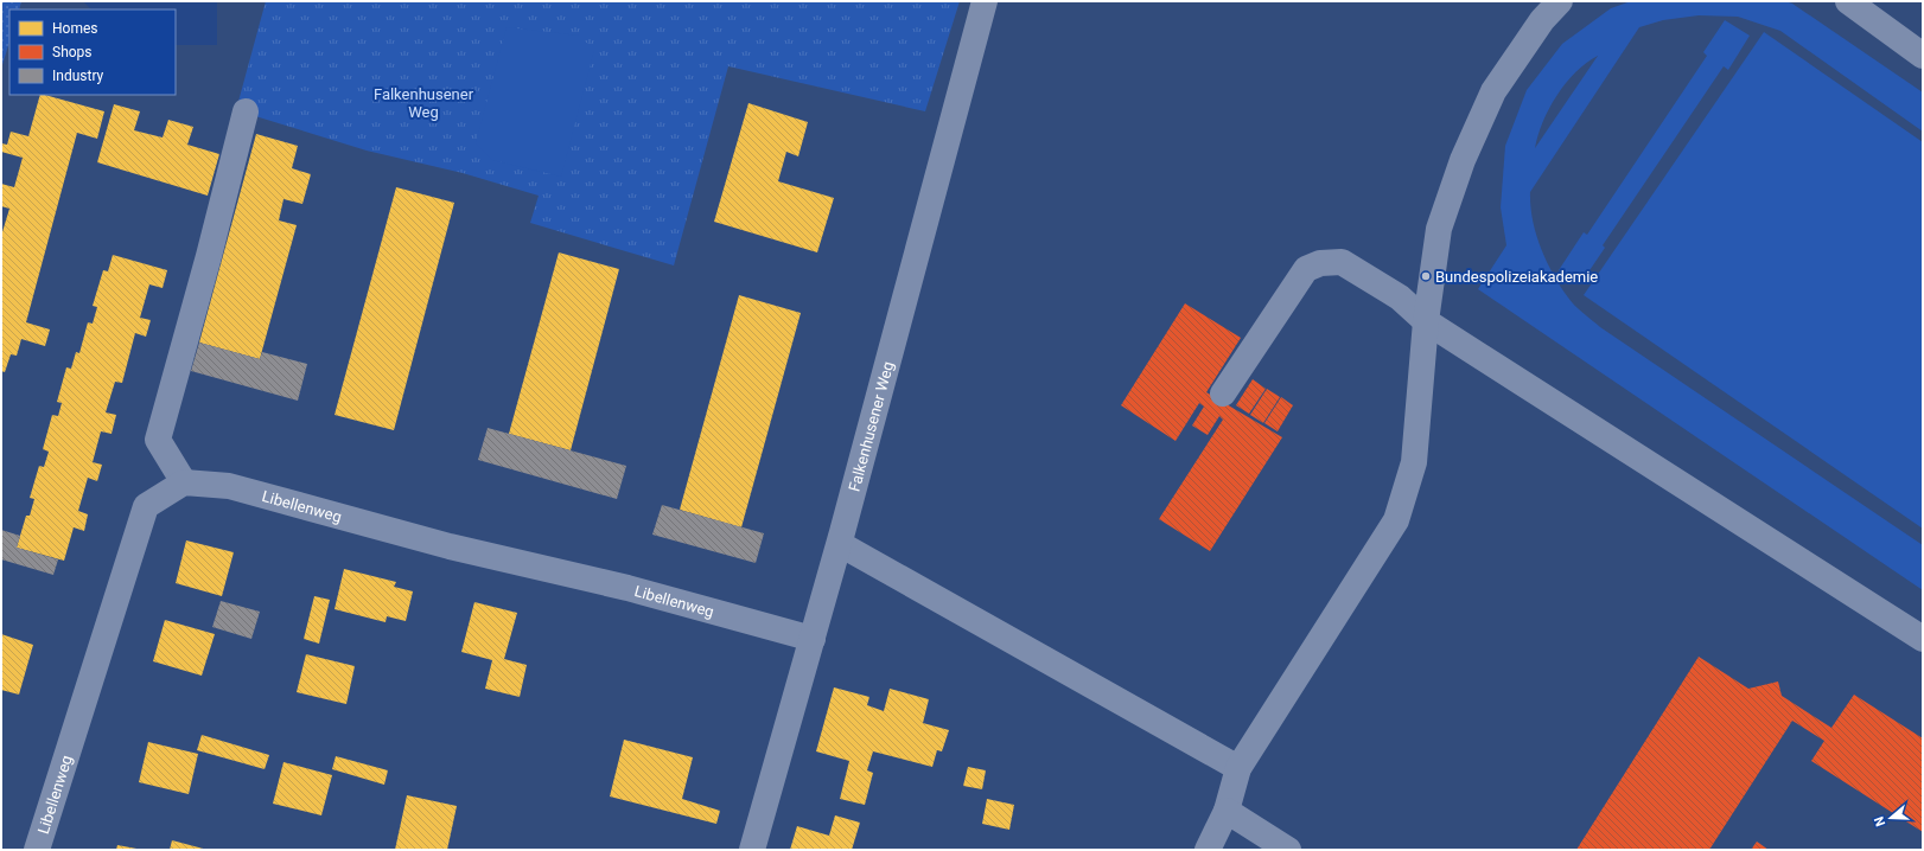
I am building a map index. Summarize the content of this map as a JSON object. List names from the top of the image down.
{
  "streets": {
    "street": ["Falkenhusener Weg", "Libellenweg"]
  },
  "crossings": [
    ["Falkenhusener Weg", "Libellenweg"]
  ],
  "parks": ["Falkenhusener Weg"],
  "places": ["Bundespolizeiakademie"],
  "legend": ["Homes", "Shops", "Industry"],
  "north": "left"
}
